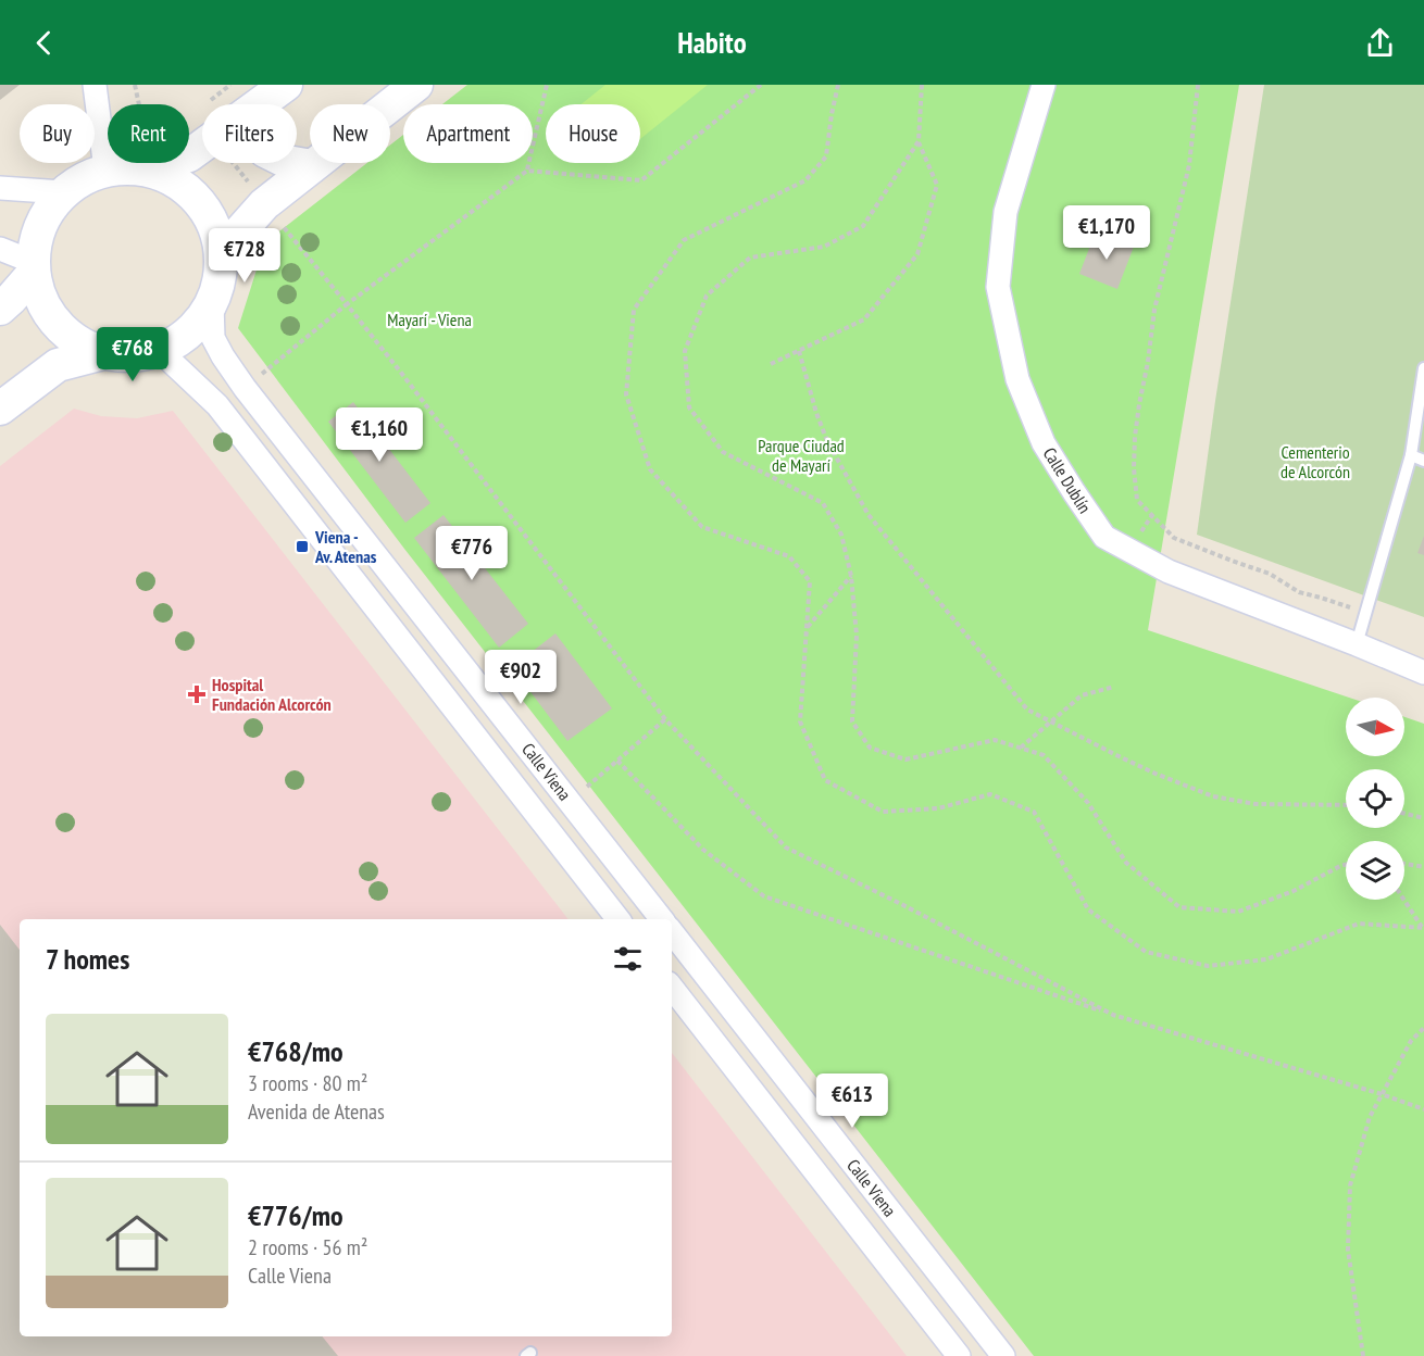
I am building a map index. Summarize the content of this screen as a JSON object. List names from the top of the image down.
{
  "streets": {
    "street": ["Calle Dublín", "Calle Viena"]
  },
  "parks": ["Mayarí - Viena", "Parque Ciudad de Mayarí", "Cementerio de Alcorcón"],
  "places": {
    "transit": ["Viena - Av. Atenas"],
    "health": ["Hospital Fundación Alcorcón"]
  },
  "north": "right",
  "page": {
    "header": "Habito",
    "chip": [
      "Buy",
      "Rent",
      "Filters",
      "New",
      "Apartment",
      "House"
    ],
    "price": [
      "€1,170",
      "€728",
      "€768",
      "€1,160",
      "€776",
      "€902",
      "€613"
    ],
    "heading": "7 homes",
    "list": [
      {
        "name": "€768/mo",
        "note": "3 rooms · 80 m² · Avenida de Atenas"
      },
      {
        "name": "€776/mo",
        "note": "2 rooms · 56 m² · Calle Viena"
      }
    ]
  }
}
